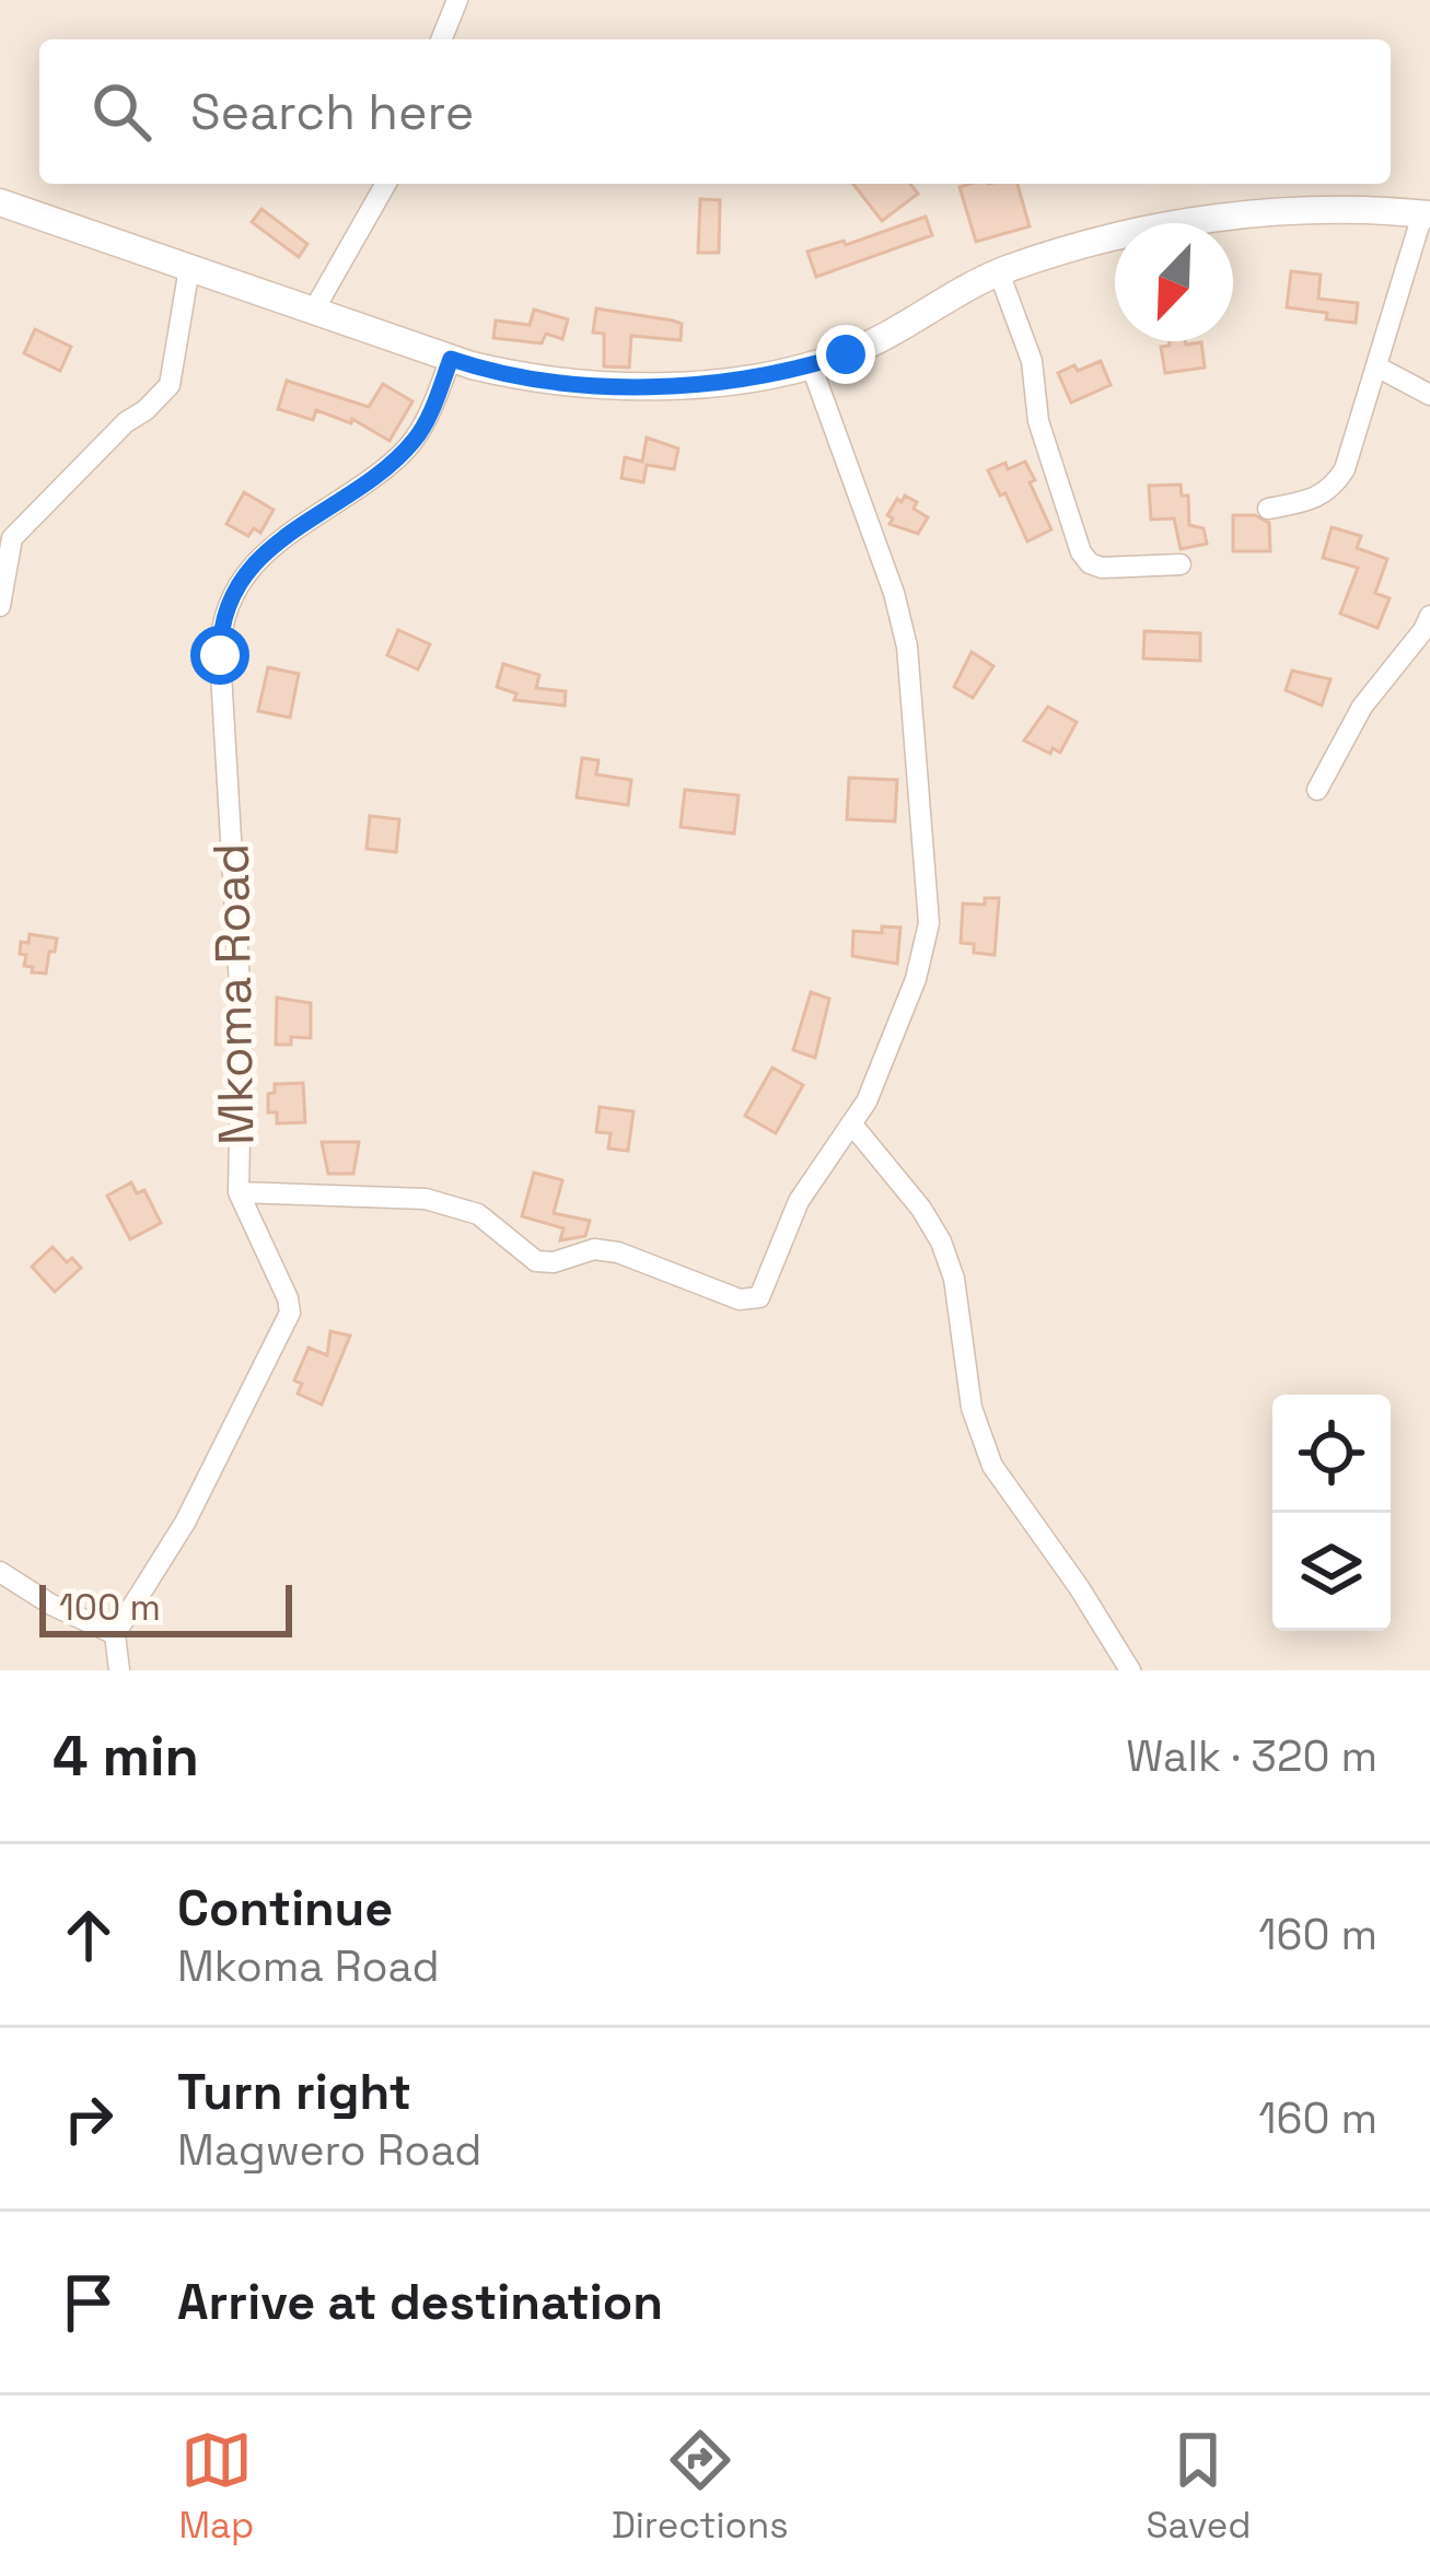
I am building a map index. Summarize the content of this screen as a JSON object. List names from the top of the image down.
{
  "streets": {
    "street": ["Mkoma Road"]
  },
  "scale_bar": "100 m",
  "north": "bottom left",
  "page": {
    "search": "Search here",
    "scale": "100 m",
    "heading": ["4 min", "Walk · 320 m"],
    "list": [
      ["Continue", "Mkoma Road", "160 m"],
      ["Turn right", "Magwero Road", "160 m"],
      "Arrive at destination"
    ],
    "nav": ["Map", "Directions", "Saved"]
  }
}
